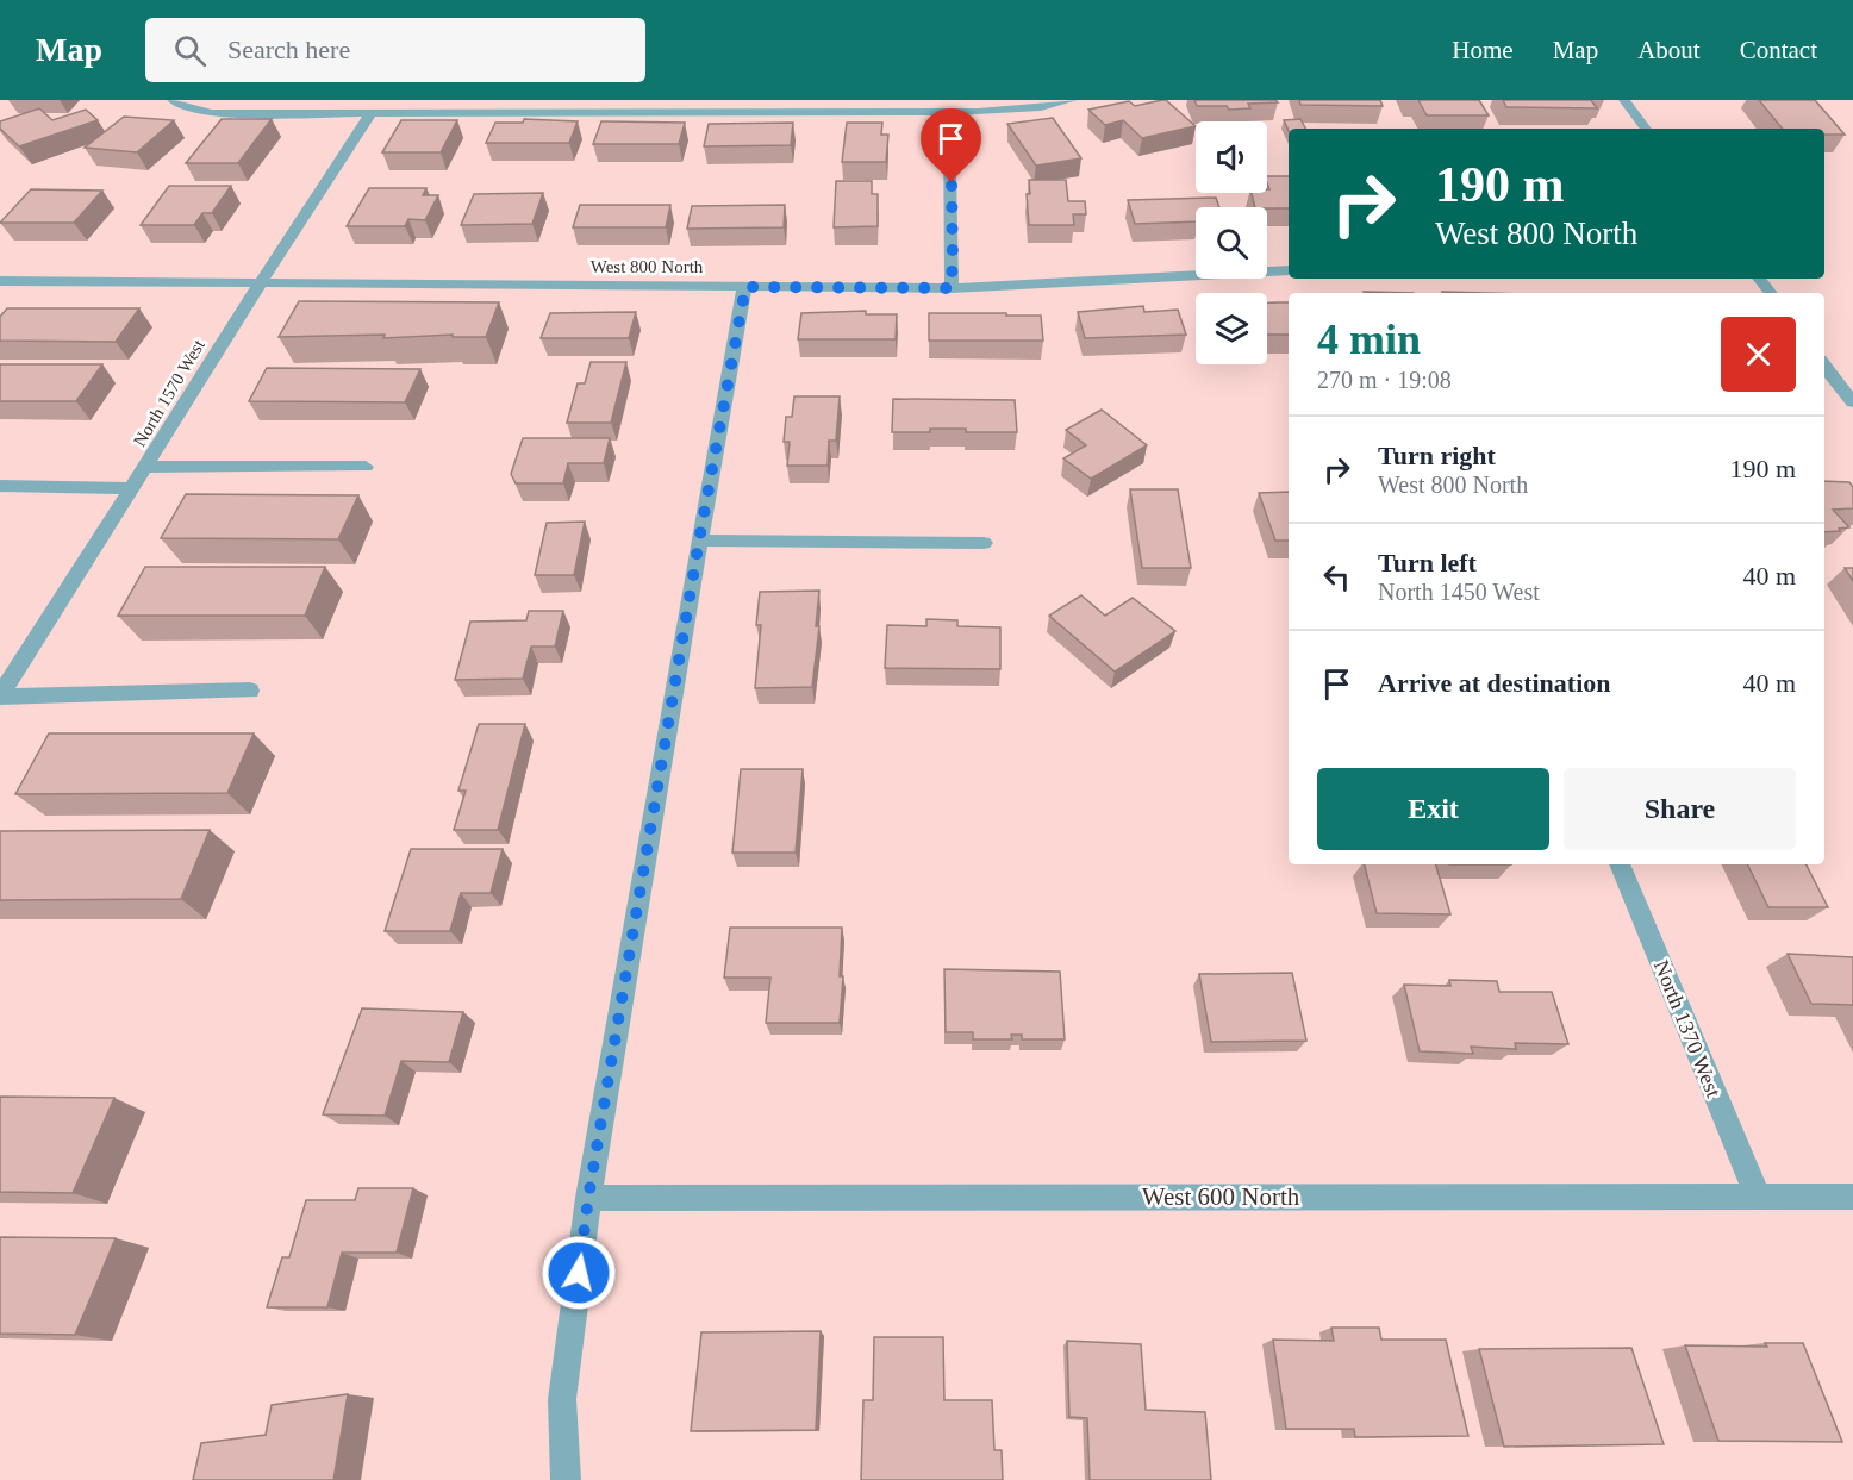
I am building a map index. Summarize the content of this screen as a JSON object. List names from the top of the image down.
{
  "streets": {
    "street": [
      "West 800 North",
      "North 1570 West",
      "North 1370 West",
      "West 600 North"
    ]
  },
  "crossings": [
    ["West 800 North", "North 1570 West"],
    ["North 1370 West", "West 600 North"]
  ],
  "page": {
    "header": "Map",
    "search": "Search here",
    "nav": [
      "Home",
      "Map",
      "About",
      "Contact"
    ],
    "turn": ["190 m", "West 800 North"],
    "heading": ["4 min", "270 m · 19:08"],
    "list": [
      {
        "name": "Turn right",
        "note": "West 800 North",
        "value": "190 m"
      },
      {
        "name": "Turn left",
        "note": "North 1450 West",
        "value": "40 m"
      },
      {
        "name": "Arrive at destination",
        "value": "40 m"
      }
    ],
    "buttons": ["Exit", "Share"]
  }
}
